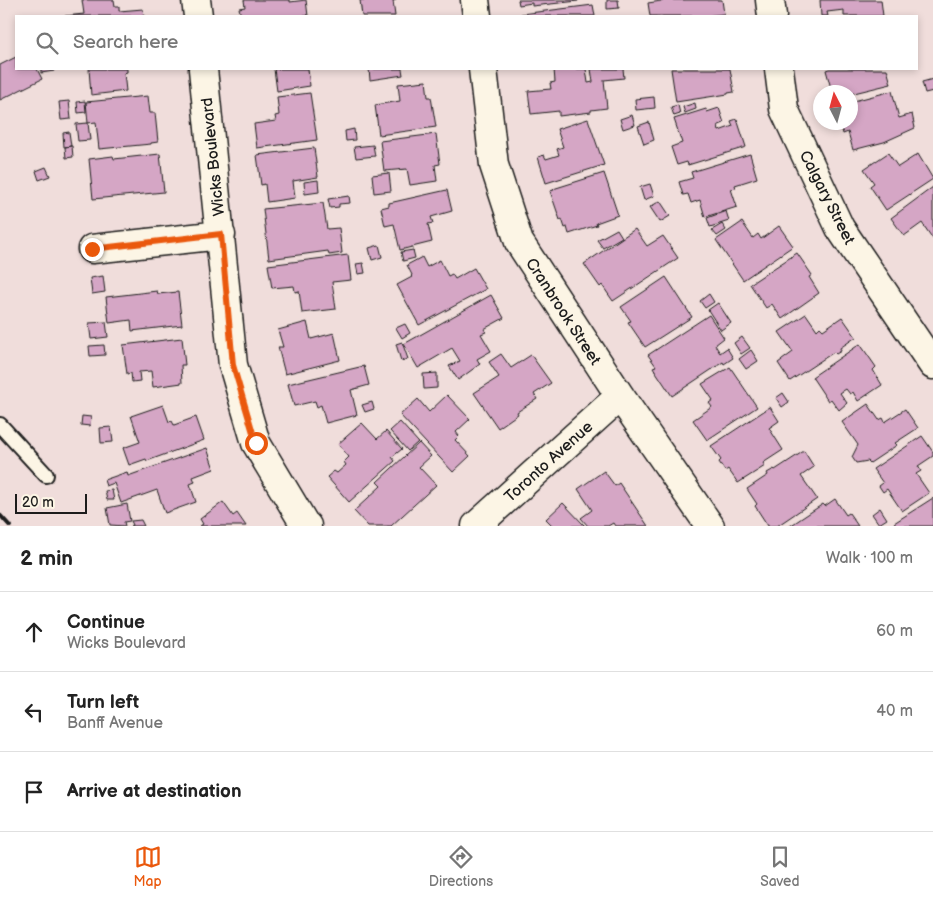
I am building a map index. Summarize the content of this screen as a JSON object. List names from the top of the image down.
{
  "streets": {
    "street": [
      "Wicks Boulevard",
      "Calgary Street",
      "Cranbrook Street",
      "Toronto Avenue"
    ]
  },
  "crossings": [
    ["Cranbrook Street", "Toronto Avenue"]
  ],
  "scale_bar": "20 m",
  "north": "top",
  "page": {
    "search": "Search here",
    "scale": "20 m",
    "heading": ["2 min", "Walk · 100 m"],
    "list": [
      ["Continue", "Wicks Boulevard", "60 m"],
      ["Turn left", "Banff Avenue", "40 m"],
      "Arrive at destination"
    ],
    "nav": ["Map", "Directions", "Saved"]
  }
}
